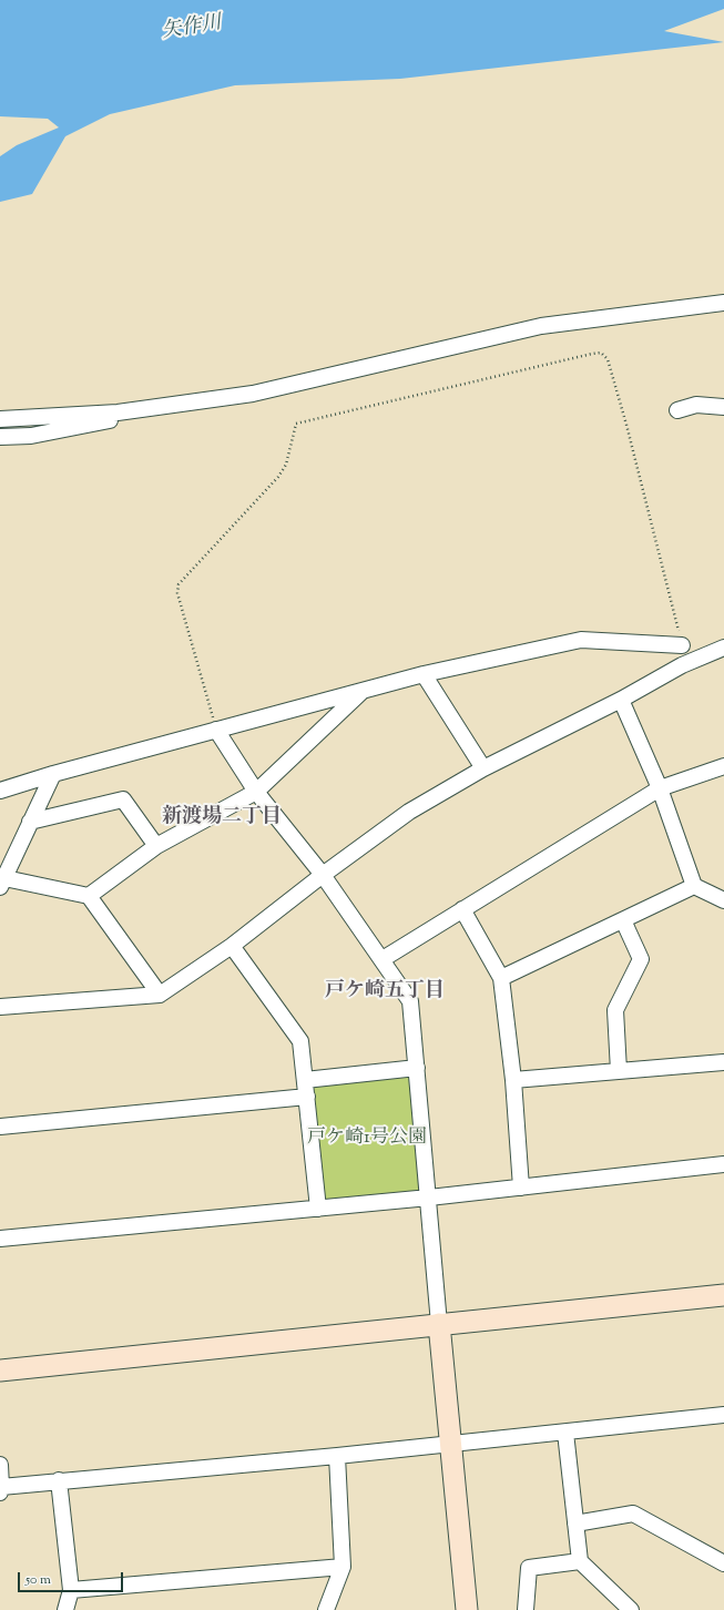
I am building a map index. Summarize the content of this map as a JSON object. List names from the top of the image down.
{
  "districts": ["新渡場二丁目", "戸ケ崎五丁目"],
  "water": ["矢作川"],
  "parks": ["戸ケ崎1号公園"],
  "scale_bar": "50 m"
}
